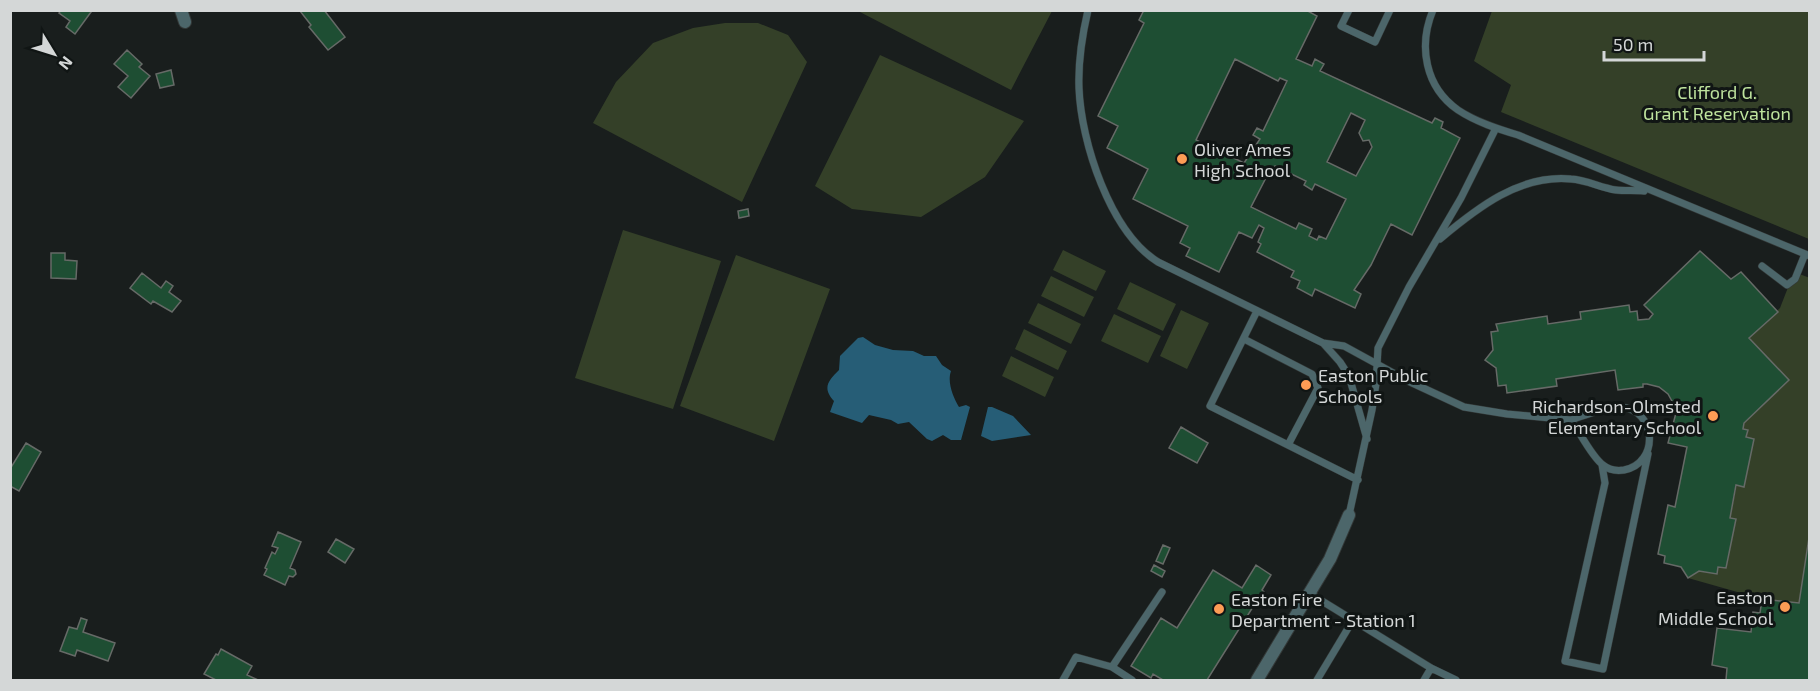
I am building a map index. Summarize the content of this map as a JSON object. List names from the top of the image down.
{
  "parks": ["Clifford G. Grant Reservation"],
  "places": [
    "Oliver Ames High School",
    "Easton Public Schools",
    "Richardson-Olmsted Elementary School",
    "Easton Middle School",
    "Easton Fire Department - Station 1"
  ],
  "scale_bar": "50 m",
  "north": "bottom right"
}
